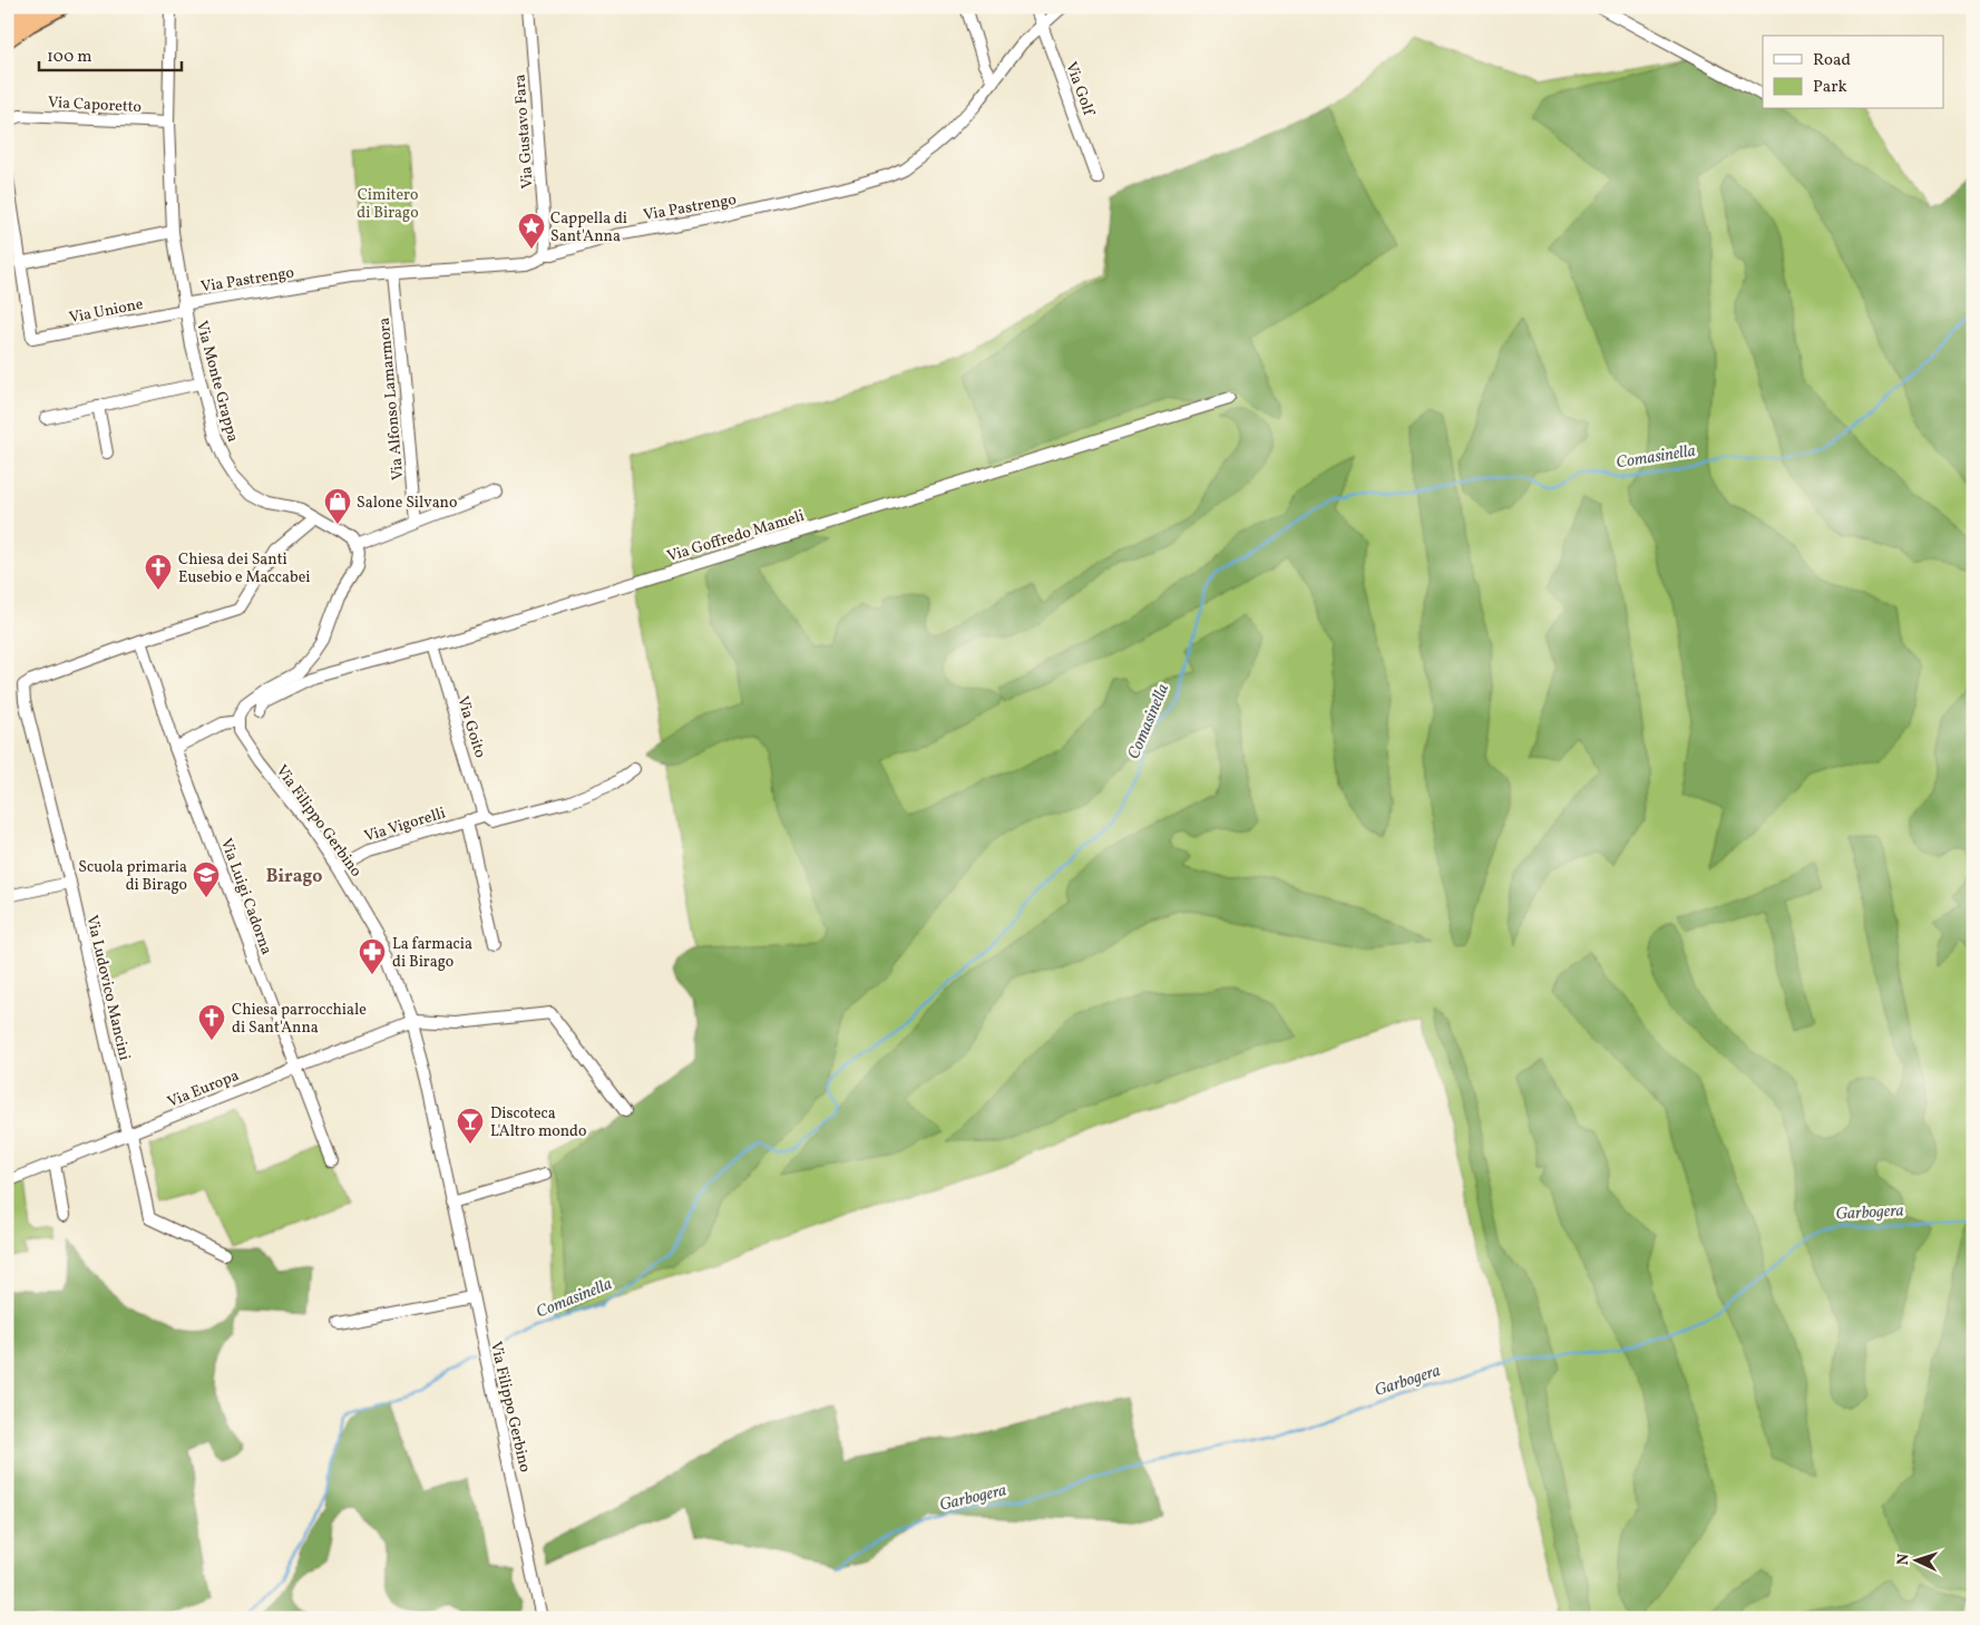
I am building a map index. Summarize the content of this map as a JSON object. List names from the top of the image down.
{
  "streets": {
    "street": [
      "Via Golf",
      "Via Caporetto",
      "Via Gustavo Fara",
      "Via Pastrengo",
      "Via Unione",
      "Via Monte Grappa",
      "Via Alfonso Lamarmora",
      "Via Goffredo Mameli",
      "Via Goito",
      "Via Filippo Gerbino",
      "Via Vigorelli",
      "Via Luigi Cadorna",
      "Via Ludovico Mancini",
      "Via Europa"
    ]
  },
  "crossings": [
    ["Via Golf", "Via Pastrengo"],
    ["Via Caporetto", "Via Monte Grappa"],
    ["Via Gustavo Fara", "Via Pastrengo"],
    ["Via Pastrengo", "Via Unione"],
    ["Via Pastrengo", "Via Monte Grappa"],
    ["Via Pastrengo", "Via Alfonso Lamarmora"],
    ["Via Unione", "Via Monte Grappa"],
    ["Via Goffredo Mameli", "Via Goito"],
    ["Via Goito", "Via Vigorelli"],
    ["Via Filippo Gerbino", "Via Vigorelli"],
    ["Via Filippo Gerbino", "Via Europa"],
    ["Via Luigi Cadorna", "Via Ludovico Mancini"],
    ["Via Luigi Cadorna", "Via Europa"],
    ["Via Ludovico Mancini", "Via Europa"]
  ],
  "districts": ["Birago"],
  "water": ["Comasinella", "Garbogera"],
  "parks": ["Cimitero di Birago"],
  "places": {
    "place": ["Cappella di Sant'Anna"],
    "shop": ["Salone Silvano"],
    "church": ["Chiesa dei Santi Eusebio e Maccabei", "Chiesa parrocchiale di Sant'Anna"],
    "school or university": ["Scuola primaria di Birago"],
    "pharmacy": ["La farmacia di Birago"],
    "bar": ["Discoteca L'Altro mondo"]
  },
  "legend": ["Road", "Park"],
  "scale_bar": "100 m",
  "north": "left"
}
